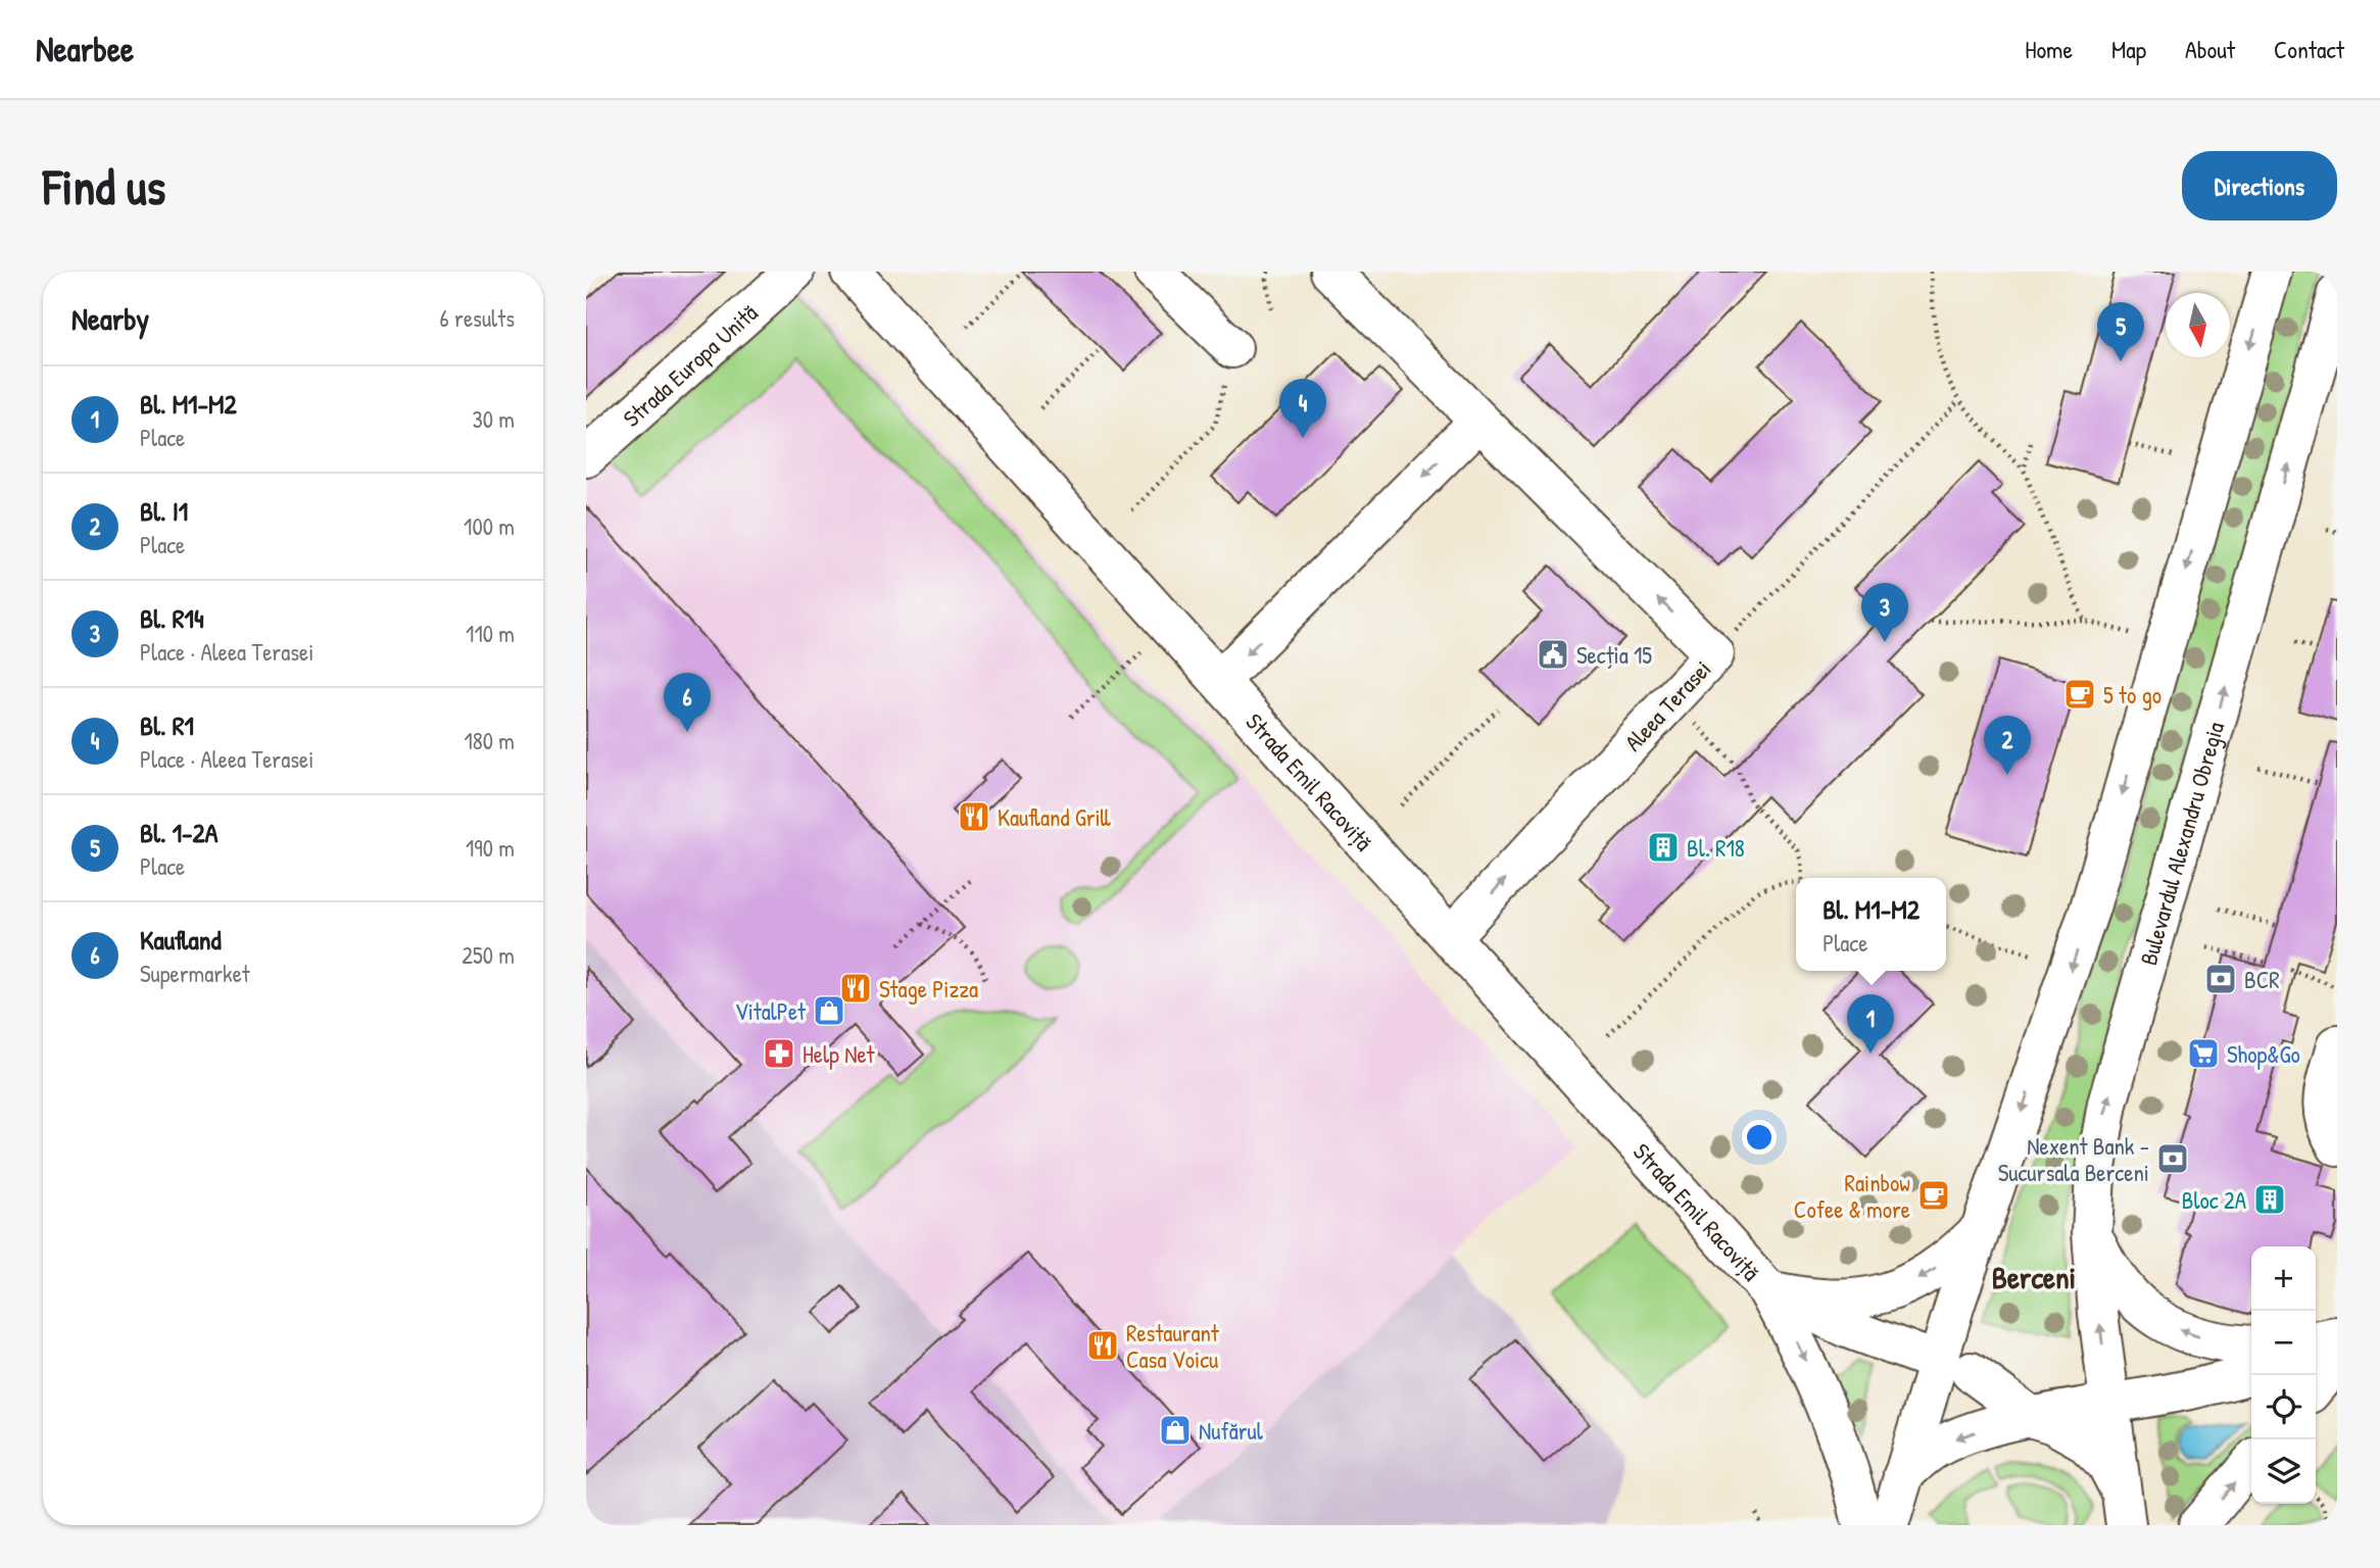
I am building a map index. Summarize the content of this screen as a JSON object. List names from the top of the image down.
{
  "streets": {
    "main road": [
      "Strada Europa Unită",
      "Aleea Terasei",
      "Strada Emil Racoviță",
      "Bulevardul Alexandru Obregia"
    ]
  },
  "crossings": [
    ["Aleea Terasei", "Strada Emil Racoviță"]
  ],
  "districts": ["Berceni"],
  "places": {
    "public building": ["Secția 15"],
    "cafe": ["5 to go", "Rainbow Cofee & more"],
    "restaurant": ["Kaufland Grill", "Stage Pizza", "Restaurant Casa Voicu"],
    "building": ["Bl. R18", "Bloc 2A"],
    "bank": ["BCR", "Nexent Bank - Sucursala Berceni"],
    "shop": ["VitalPet", "Nufărul"],
    "pharmacy": ["Help Net"],
    "supermarket": ["Shop&Go"]
  },
  "north": "bottom",
  "page": {
    "header": "Nearbee",
    "nav": [
      "Home",
      "Map",
      "About",
      "Contact"
    ],
    "buttons": "Directions",
    "title": "Find us",
    "heading": ["Nearby", "6 results"],
    "pins": [
      "5",
      "4",
      "3",
      "6",
      "2",
      "1"
    ],
    "list": [
      {
        "mark": "1",
        "name": "Bl. M1-M2",
        "note": "Place",
        "value": "30 m"
      },
      {
        "mark": "2",
        "name": "Bl. I1",
        "note": "Place",
        "value": "100 m"
      },
      {
        "mark": "3",
        "name": "Bl. R14",
        "note": "Place · Aleea Terasei",
        "value": "110 m"
      },
      {
        "mark": "4",
        "name": "Bl. R1",
        "note": "Place · Aleea Terasei",
        "value": "180 m"
      },
      {
        "mark": "5",
        "name": "Bl. 1-2A",
        "note": "Place",
        "value": "190 m"
      },
      {
        "mark": "6",
        "name": "Kaufland",
        "note": "Supermarket",
        "value": "250 m"
      }
    ],
    "popup": ["Bl. M1-M2", "Place"],
    "map_buttons": ["+", "−"]
  }
}
